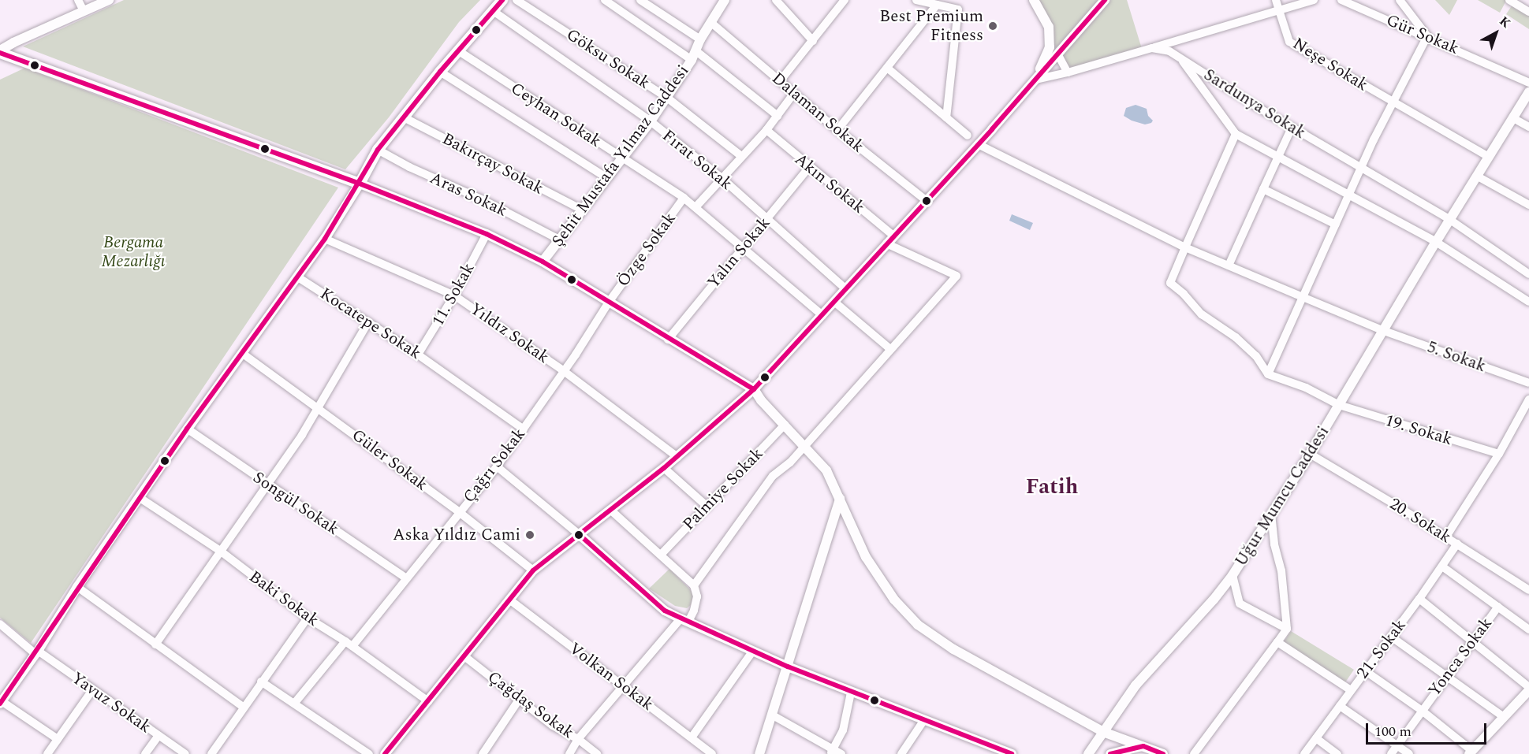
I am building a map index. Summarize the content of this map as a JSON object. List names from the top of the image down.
{
  "streets": {
    "street": [
      "Gür Sokak",
      "Göksu Sokak",
      "Neşe Sokak",
      "Sardunya Sokak",
      "Dalaman Sokak",
      "Ceyhan Sokak",
      "Şehit Mustafa Yılmaz Caddesi",
      "Fırat Sokak",
      "Bakırçay Sokak",
      "Akın Sokak",
      "Aras Sokak",
      "Özge Sokak",
      "Yalın Sokak",
      "11. Sokak",
      "Kocatepe Sokak",
      "Yıldız Sokak",
      "5. Sokak",
      "19. Sokak",
      "Güler Sokak",
      "Çağrı Sokak",
      "Palmiye Sokak",
      "Uğur Mumcu Caddesi",
      "Songül Sokak",
      "20. Sokak",
      "Baki Sokak",
      "21. Sokak",
      "Yonca Sokak",
      "Volkan Sokak",
      "Yavuz Sokak",
      "Çağdaş Sokak"
    ]
  },
  "crossings": [
    ["Göksu Sokak", "Şehit Mustafa Yılmaz Caddesi"],
    ["Neşe Sokak", "Uğur Mumcu Caddesi"],
    ["Sardunya Sokak", "Uğur Mumcu Caddesi"],
    ["Dalaman Sokak", "Şehit Mustafa Yılmaz Caddesi"],
    ["Ceyhan Sokak", "Şehit Mustafa Yılmaz Caddesi"],
    ["Ceyhan Sokak", "Özge Sokak"],
    ["Ceyhan Sokak", "Yalın Sokak"],
    ["Şehit Mustafa Yılmaz Caddesi", "Fırat Sokak"],
    ["Şehit Mustafa Yılmaz Caddesi", "Bakırçay Sokak"],
    ["Şehit Mustafa Yılmaz Caddesi", "Aras Sokak"],
    ["Fırat Sokak", "Yalın Sokak"],
    ["Akın Sokak", "Yalın Sokak"],
    ["Özge Sokak", "Çağrı Sokak"],
    ["11. Sokak", "Kocatepe Sokak"],
    ["11. Sokak", "Yıldız Sokak"],
    ["Kocatepe Sokak", "Çağrı Sokak"],
    ["Yıldız Sokak", "Çağrı Sokak"],
    ["5. Sokak", "Uğur Mumcu Caddesi"],
    ["19. Sokak", "Uğur Mumcu Caddesi"],
    ["Güler Sokak", "Çağrı Sokak"],
    ["Çağrı Sokak", "Songül Sokak"],
    ["Çağrı Sokak", "Baki Sokak"],
    ["Uğur Mumcu Caddesi", "20. Sokak"],
    ["20. Sokak", "21. Sokak"]
  ],
  "districts": ["Fatih"],
  "parks": ["Bergama Mezarlığı"],
  "places": ["Best Premium Fitness", "Aska Yıldız Cami"],
  "scale_bar": "100 m",
  "north": "top right"
}
